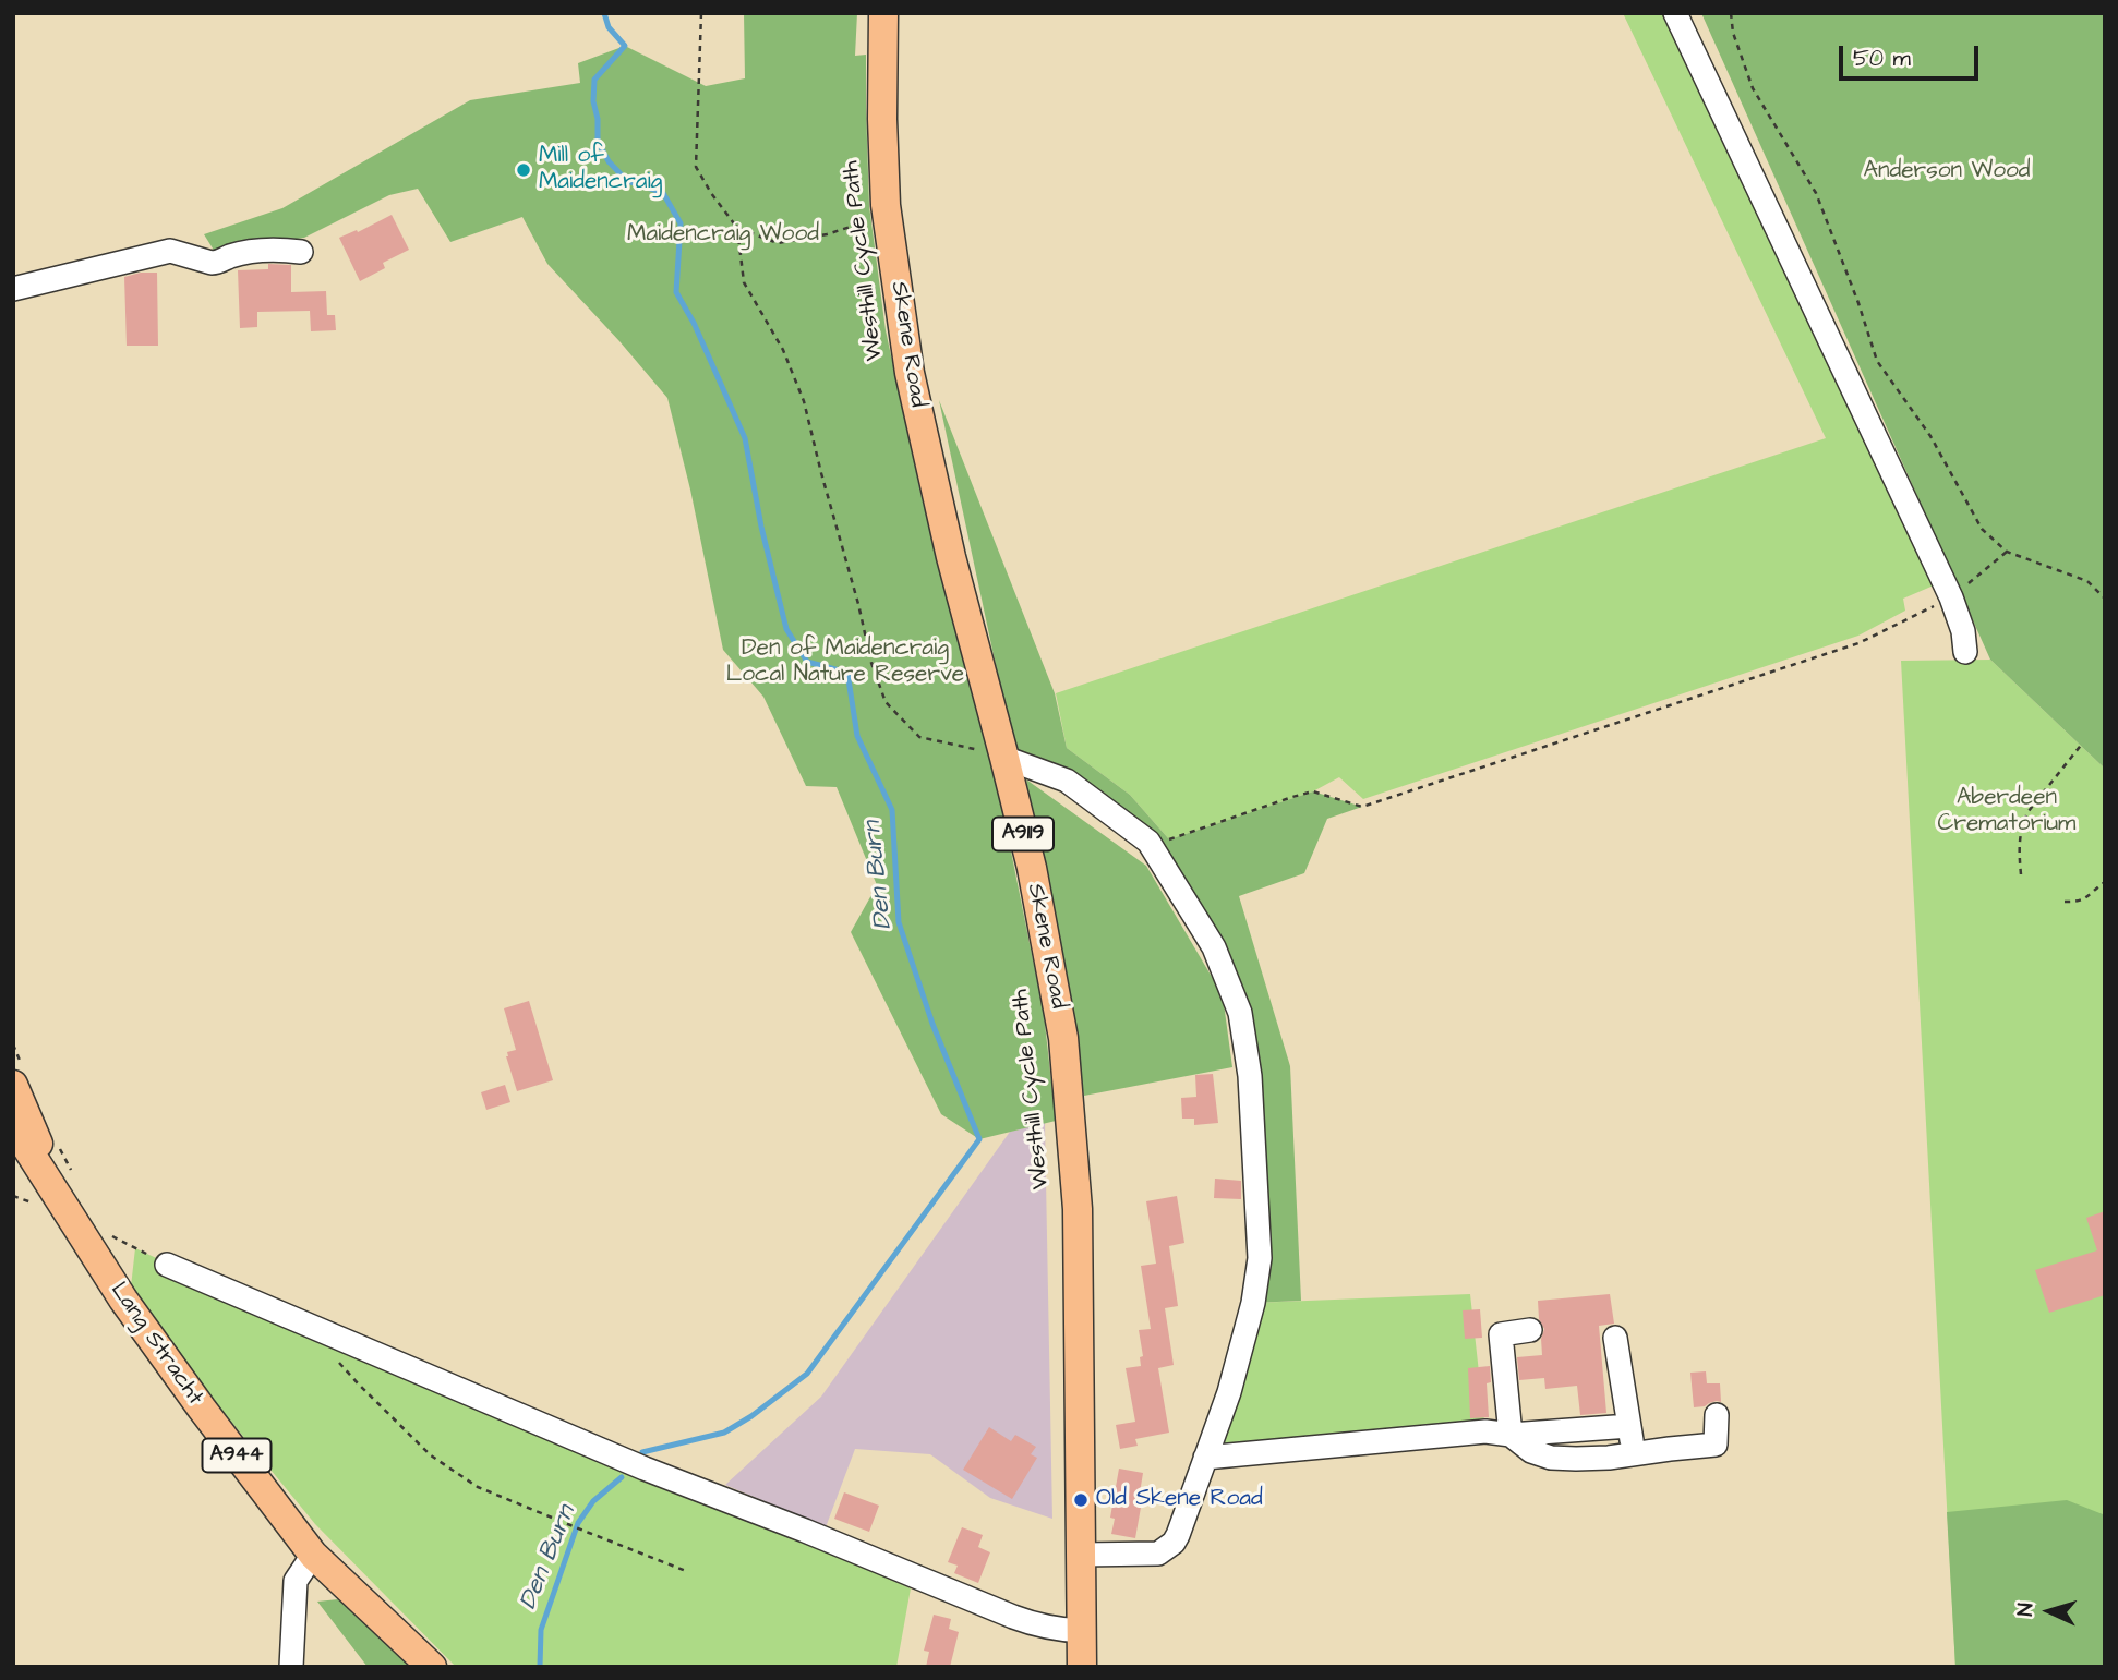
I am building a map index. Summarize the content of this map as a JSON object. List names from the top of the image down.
{
  "streets": {
    "main road": [
      "Skene Road",
      "A9119",
      "Lang Stracht",
      "A944"
    ]
  },
  "water": ["Den Burn"],
  "parks": [
    "Anderson Wood",
    "Maidencraig Wood",
    "Den of Maidencraig Local Nature Reserve",
    "Aberdeen Crematorium"
  ],
  "places": ["Mill of Maidencraig", "Old Skene Road"],
  "scale_bar": "50 m",
  "north": "left"
}
